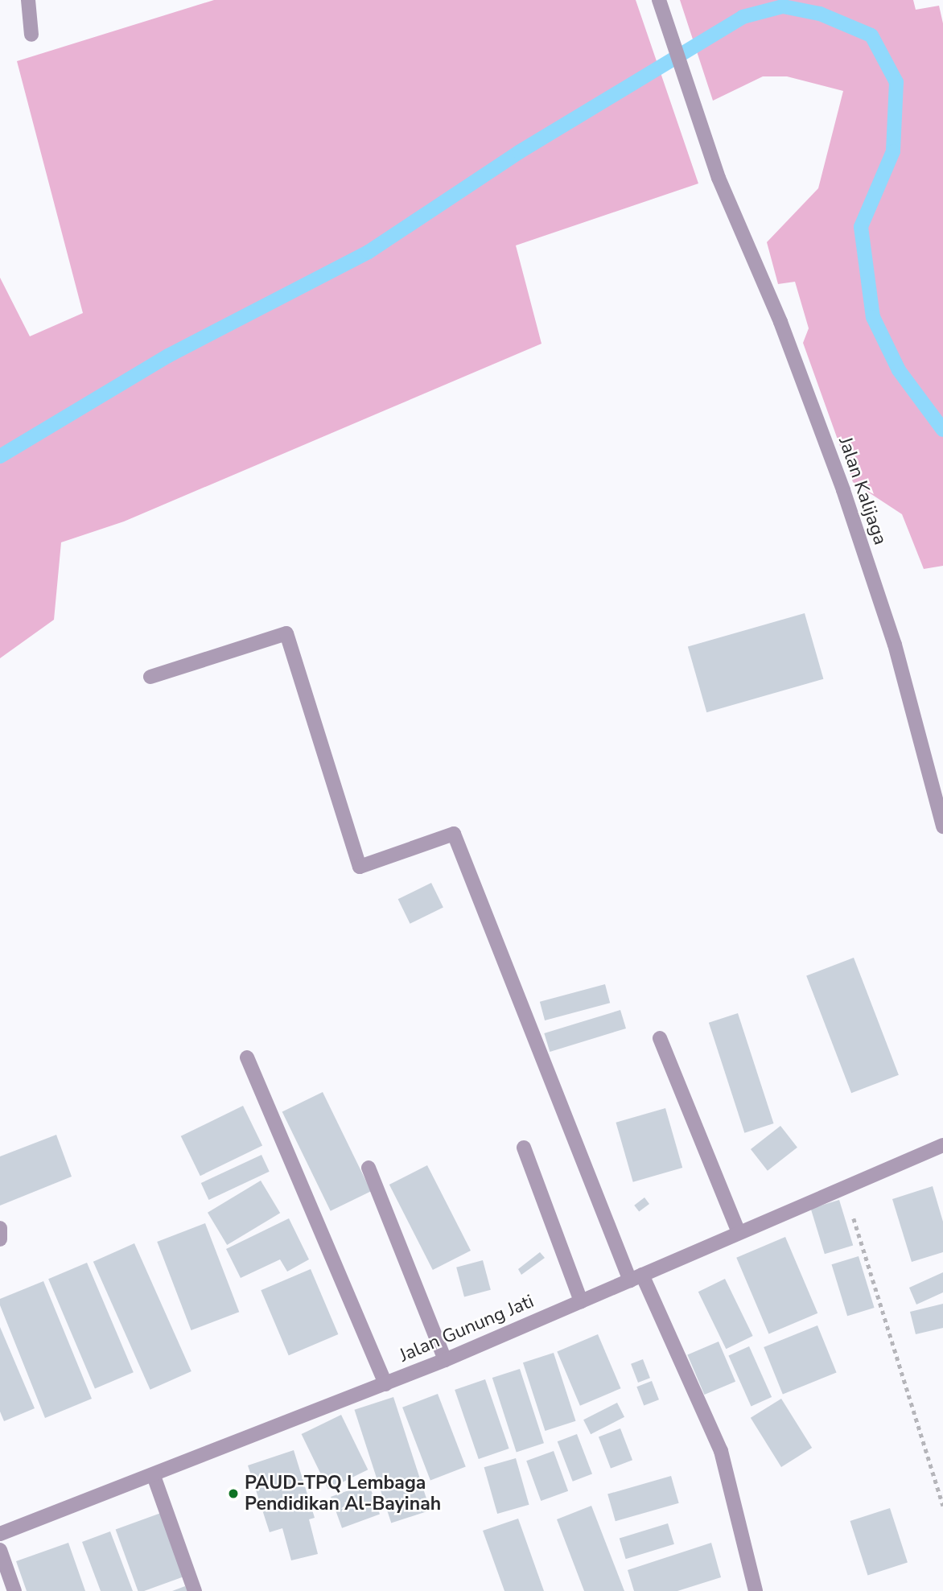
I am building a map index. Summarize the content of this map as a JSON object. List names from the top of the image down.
{
  "streets": {
    "street": ["Jalan Kalijaga", "Jalan Gunung Jati"]
  },
  "places": ["PAUD-TPQ Lembaga Pendidikan Al-Bayinah"]
}
